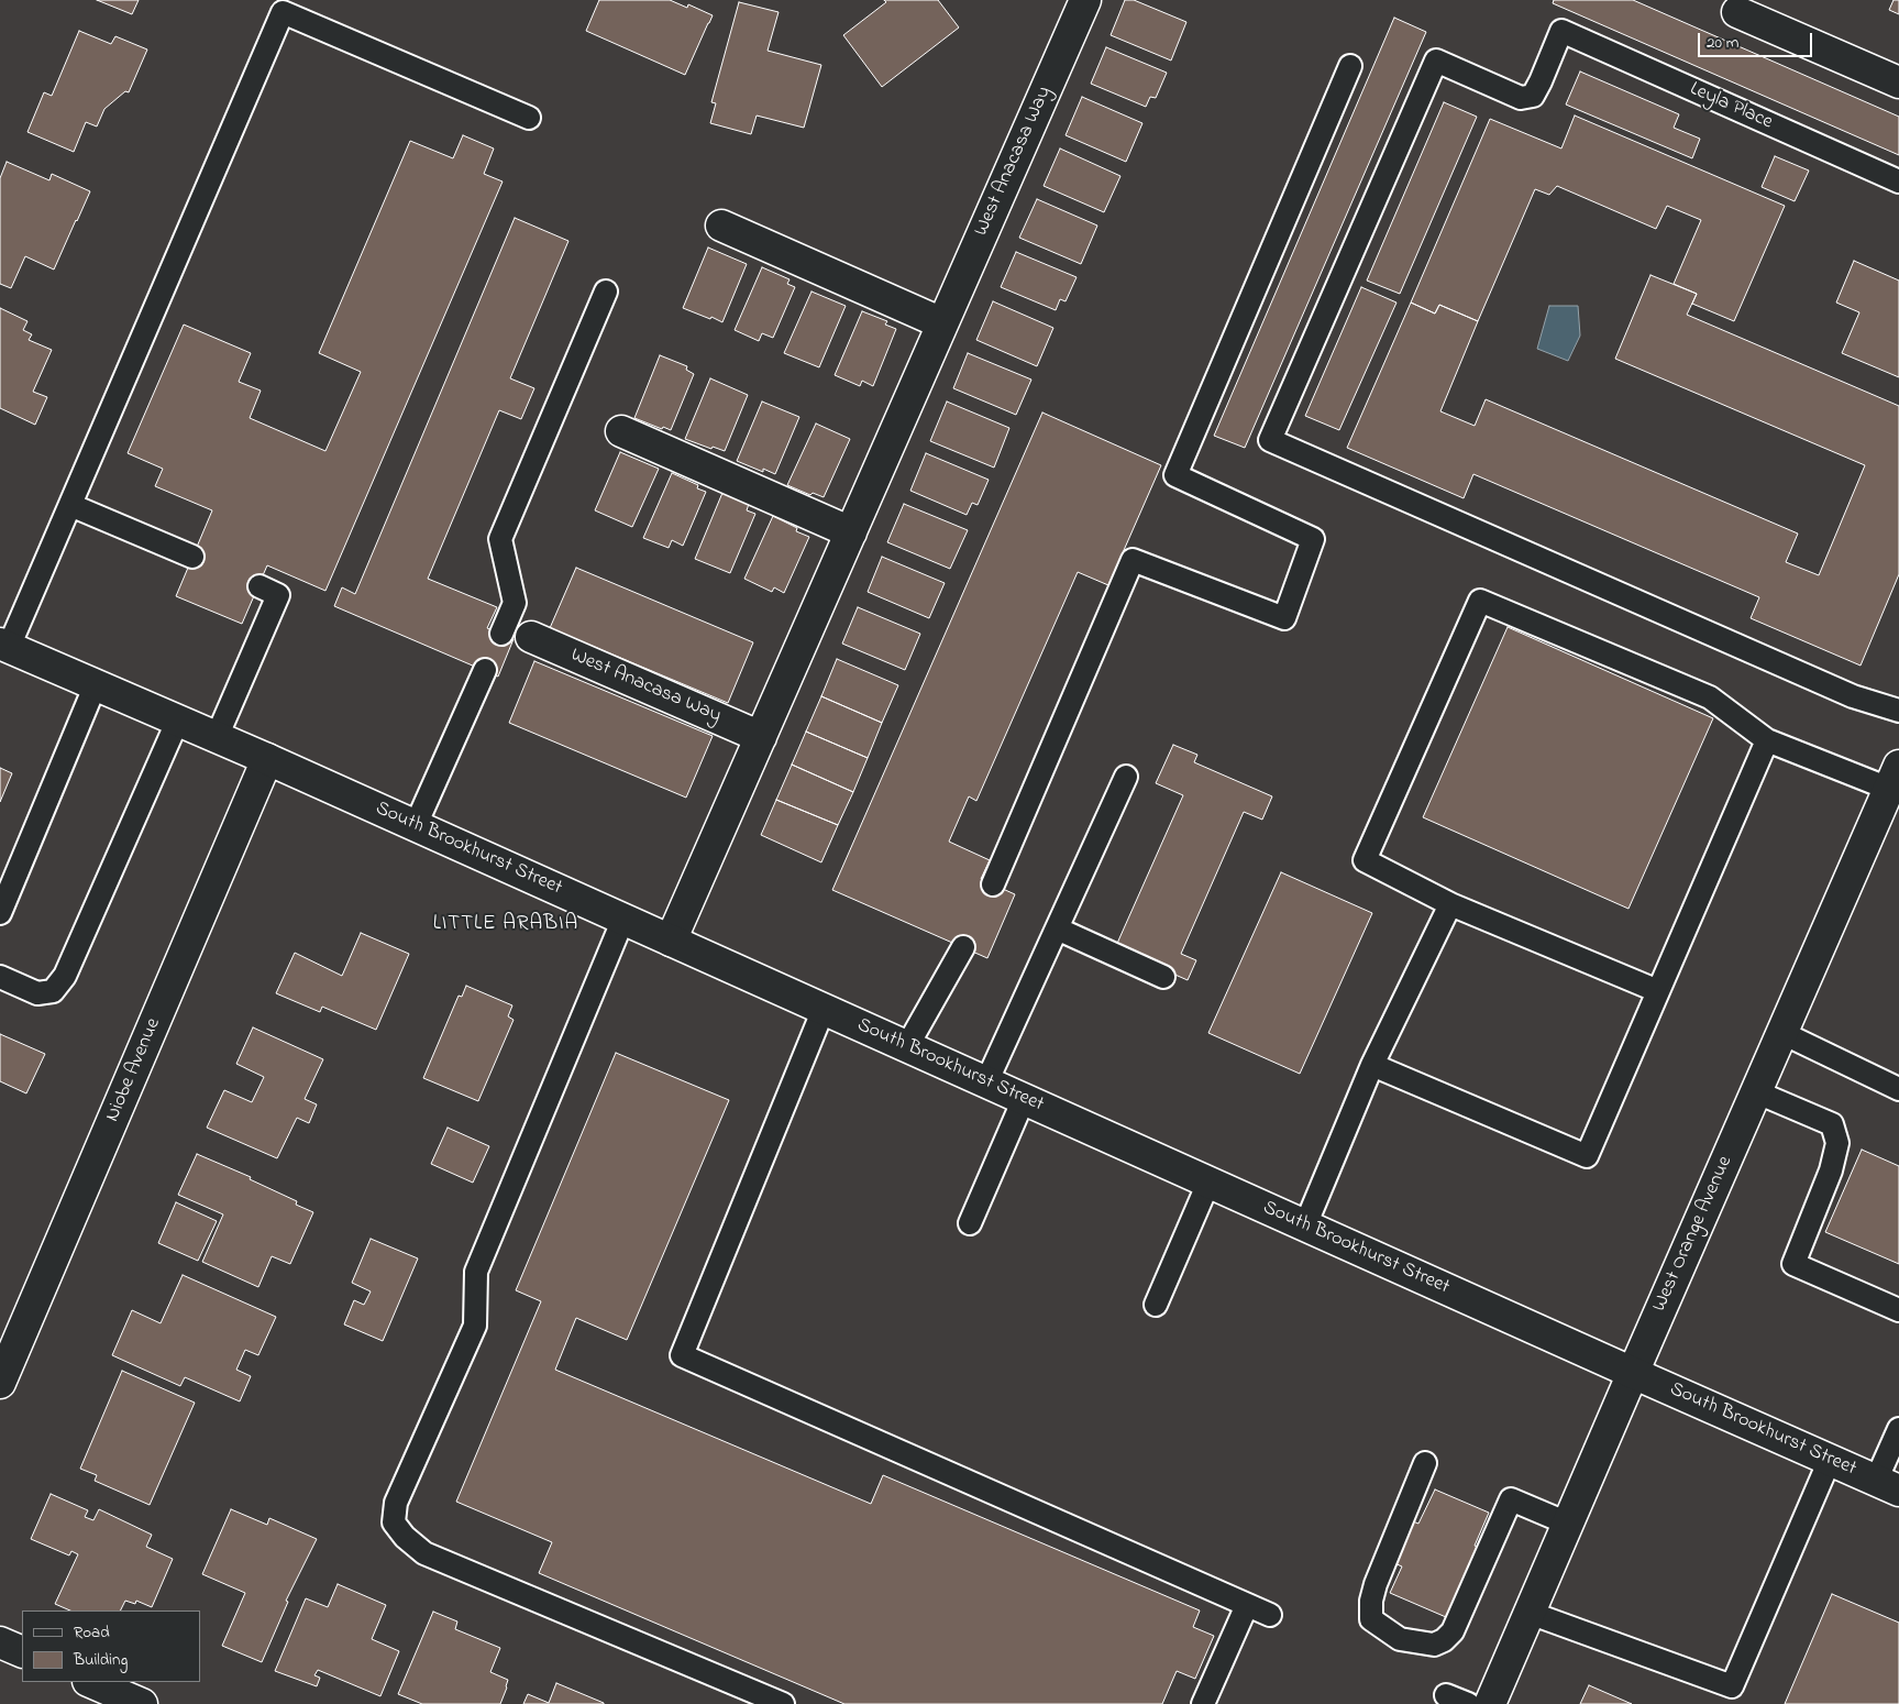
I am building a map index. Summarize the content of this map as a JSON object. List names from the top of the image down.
{
  "streets": {
    "street": [
      "West Anacasa Way",
      "South Brookhurst Street",
      "Niobe Avenue",
      "West Orange Avenue"
    ],
    "lane": ["Leyla Place"]
  },
  "crossings": [
    ["West Anacasa Way", "South Brookhurst Street"],
    ["South Brookhurst Street", "Niobe Avenue"],
    ["South Brookhurst Street", "West Orange Avenue"]
  ],
  "districts": ["LITTLE ARABIA"],
  "legend": ["Road", "Building"],
  "scale_bar": "20 m"
}
